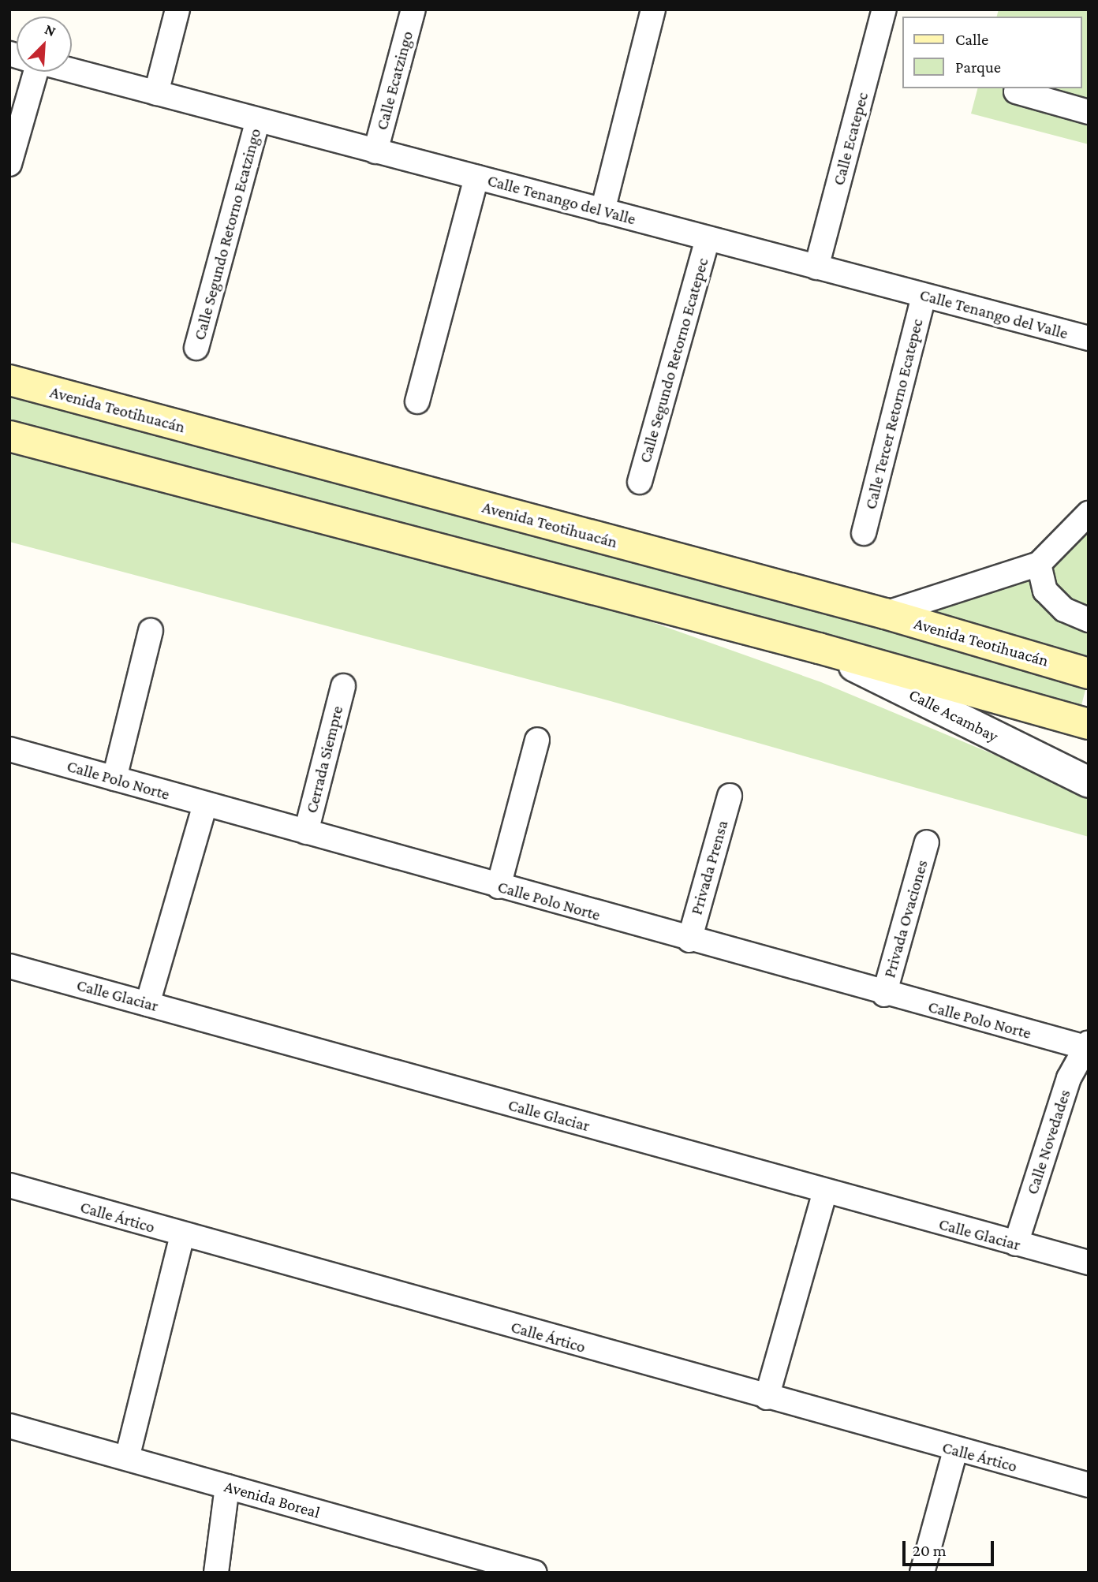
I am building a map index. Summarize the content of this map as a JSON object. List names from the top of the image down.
{
  "streets": {
    "main road": ["Avenida Teotihuacán"],
    "street": [
      "Calle Ecatzingo",
      "Calle Ecatepec",
      "Calle Tenango del Valle",
      "Calle Segundo Retorno Ecatzingo",
      "Calle Segundo Retorno Ecatepec",
      "Calle Tercer Retorno Ecatepec",
      "Calle Acambay",
      "Cerrada Siempre",
      "Calle Polo Norte",
      "Privada Prensa",
      "Privada Ovaciones",
      "Calle Glaciar",
      "Calle Novedades",
      "Calle Ártico",
      "Avenida Boreal"
    ]
  },
  "crossings": [
    ["Calle Ecatzingo", "Calle Tenango del Valle"],
    ["Calle Ecatepec", "Calle Tenango del Valle"],
    ["Calle Tenango del Valle", "Calle Segundo Retorno Ecatzingo"],
    ["Calle Tenango del Valle", "Calle Segundo Retorno Ecatepec"],
    ["Calle Tenango del Valle", "Calle Tercer Retorno Ecatepec"],
    ["Cerrada Siempre", "Calle Polo Norte"],
    ["Calle Polo Norte", "Privada Prensa"],
    ["Calle Polo Norte", "Privada Ovaciones"],
    ["Calle Polo Norte", "Calle Novedades"],
    ["Calle Glaciar", "Calle Novedades"]
  ],
  "legend": ["Calle", "Parque"],
  "scale_bar": "20 m",
  "north": "top right"
}
